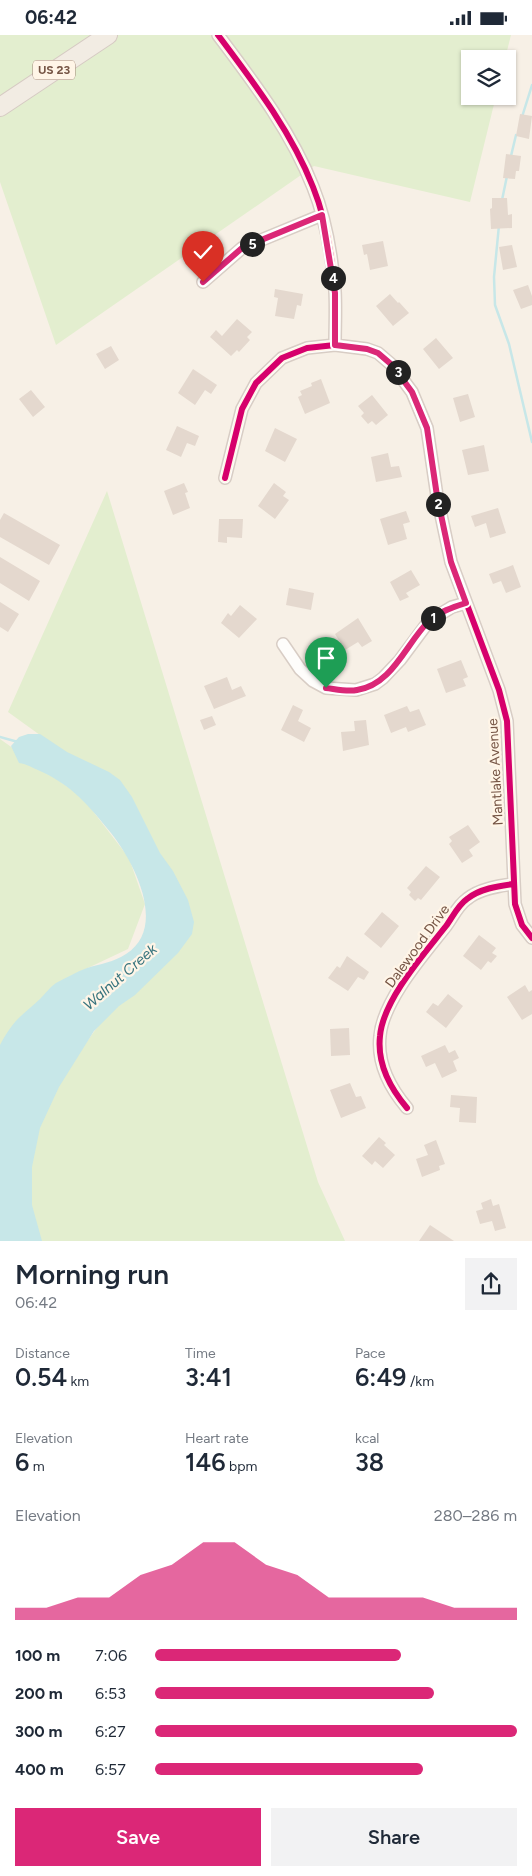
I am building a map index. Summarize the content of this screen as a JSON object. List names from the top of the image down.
{
  "streets": {
    "main road": ["US 23"],
    "street": ["Mantlake Avenue", "Dalewood Drive"]
  },
  "crossings": [
    ["Mantlake Avenue", "Dalewood Drive"]
  ],
  "water": ["Walnut Creek"],
  "page": {
    "status": "06:42",
    "pins": [
      "5",
      "4",
      "3",
      "2",
      "1"
    ],
    "heading": ["Morning run", "06:42"],
    "stats": [
      ["Distance", "0.54 km"],
      ["Time", "3:41"],
      ["Pace", "6:49 /km"],
      ["Elevation", "6 m"],
      ["Heart rate", "146 bpm"],
      ["kcal", "38"]
    ],
    "chart": ["Elevation", "280–286 m"],
    "list": [
      {
        "name": "100 m",
        "note": "7:06"
      },
      {
        "name": "200 m",
        "note": "6:53"
      },
      {
        "name": "300 m",
        "note": "6:27"
      },
      {
        "name": "400 m",
        "note": "6:57"
      }
    ],
    "buttons": ["Save", "Share"]
  }
}
